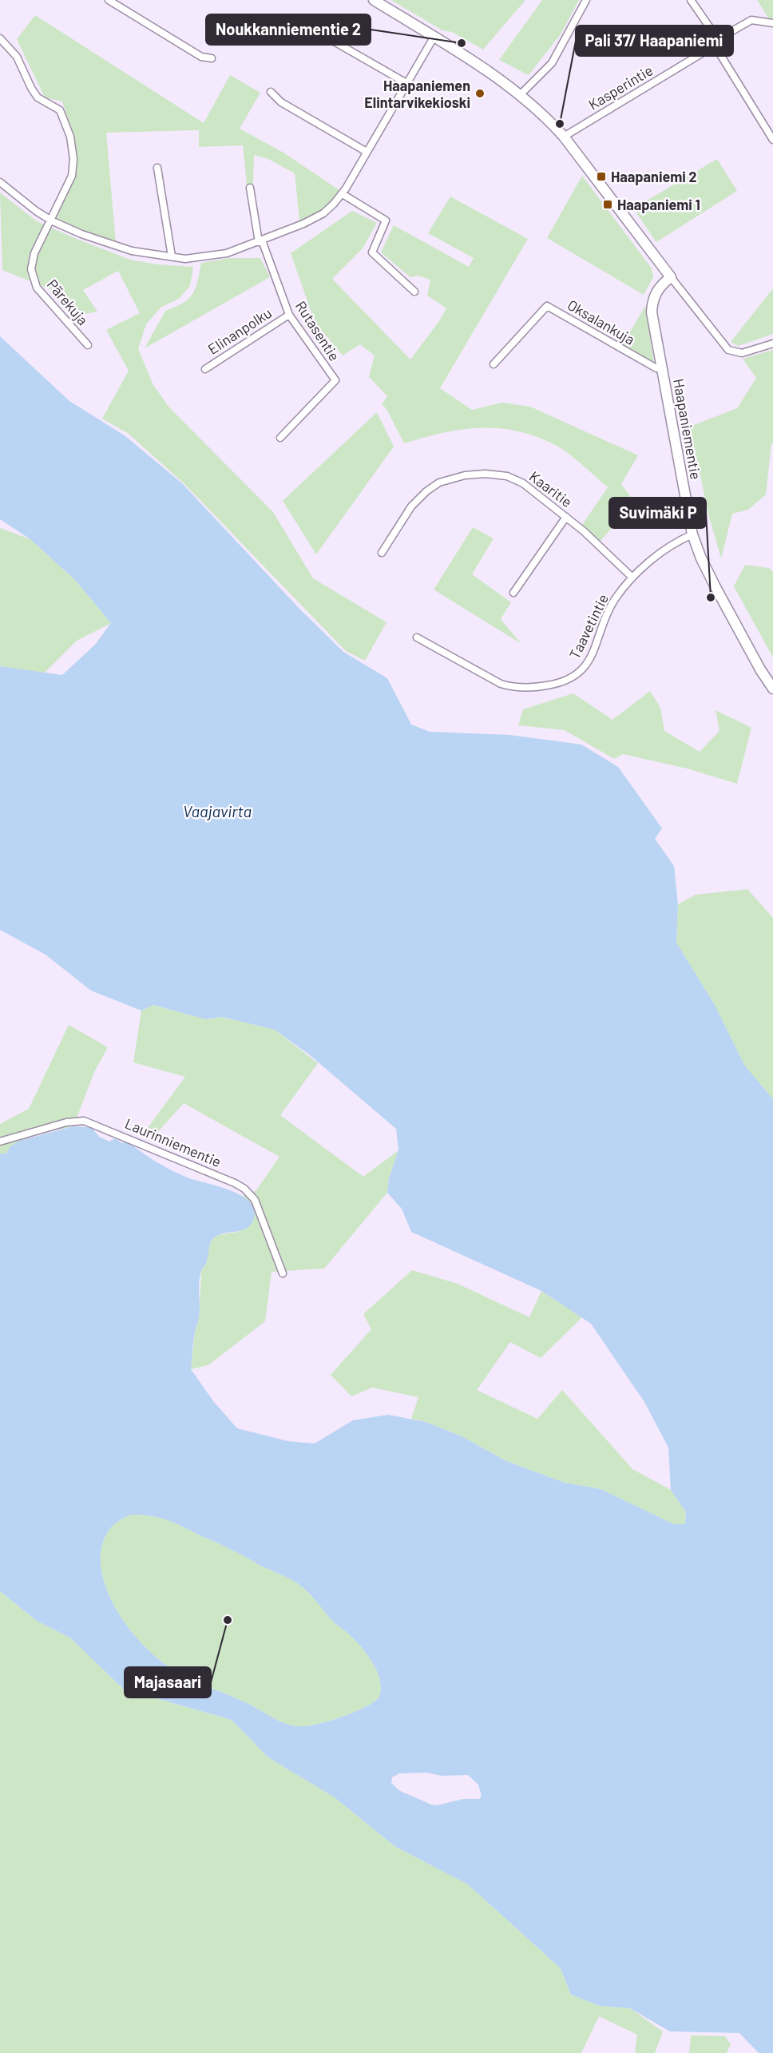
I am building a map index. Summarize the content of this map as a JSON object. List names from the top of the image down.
{
  "streets": {
    "street": [
      "Kasperintie",
      "Pärekuja",
      "Oksalankuja",
      "Elinanpolku",
      "Rutasentie",
      "Haapaniementie",
      "Kaaritie",
      "Taavetintie",
      "Laurinniementie"
    ]
  },
  "crossings": [
    ["Oksalankuja", "Haapaniementie"],
    ["Elinanpolku", "Rutasentie"],
    ["Haapaniementie", "Taavetintie"],
    ["Kaaritie", "Taavetintie"]
  ],
  "water": ["Vaajavirta"],
  "places": {
    "other": [
      "Noukkanniementie 2",
      "Haapaniemen Elintarvikekioski",
      "Pali 37/ Haapaniemi",
      "Suvimäki P",
      "Majasaari"
    ],
    "transit": ["Haapaniemi 2", "Haapaniemi 1"]
  }
}
